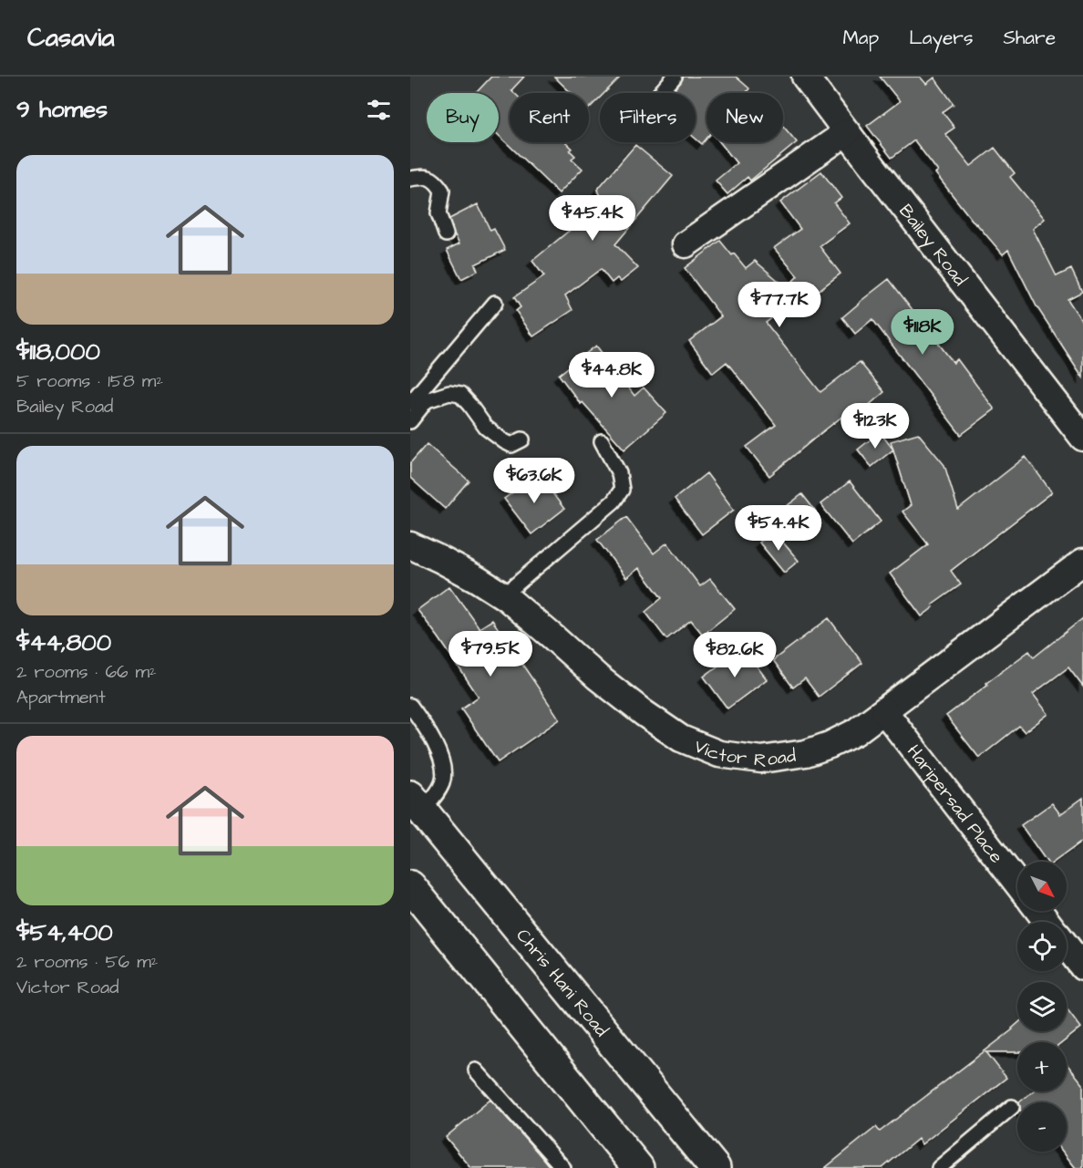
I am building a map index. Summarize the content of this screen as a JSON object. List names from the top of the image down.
{
  "streets": {
    "main road": ["Chris Hani Road"],
    "street": ["Bailey Road", "Victor Road", "Haripersad Place"]
  },
  "crossings": [
    ["Victor Road", "Haripersad Place"]
  ],
  "north": "bottom right",
  "page": {
    "header": "Casavia",
    "nav": ["Map", "Layers", "Share"],
    "heading": "9 homes",
    "chip": [
      "Buy",
      "Rent",
      "Filters",
      "New"
    ],
    "list": [
      {
        "name": "$118,000",
        "note": "5 rooms · 158 m² · Bailey Road"
      },
      {
        "name": "$44,800",
        "note": "2 rooms · 66 m² · Apartment"
      },
      {
        "name": "$54,400",
        "note": "2 rooms · 56 m² · Victor Road"
      }
    ],
    "price": [
      "$45.4K",
      "$77.7K",
      "$118K",
      "$44.8K",
      "$123K",
      "$63.6K",
      "$54.4K",
      "$79.5K",
      "$82.6K"
    ],
    "map_buttons": ["+", "−"]
  }
}
